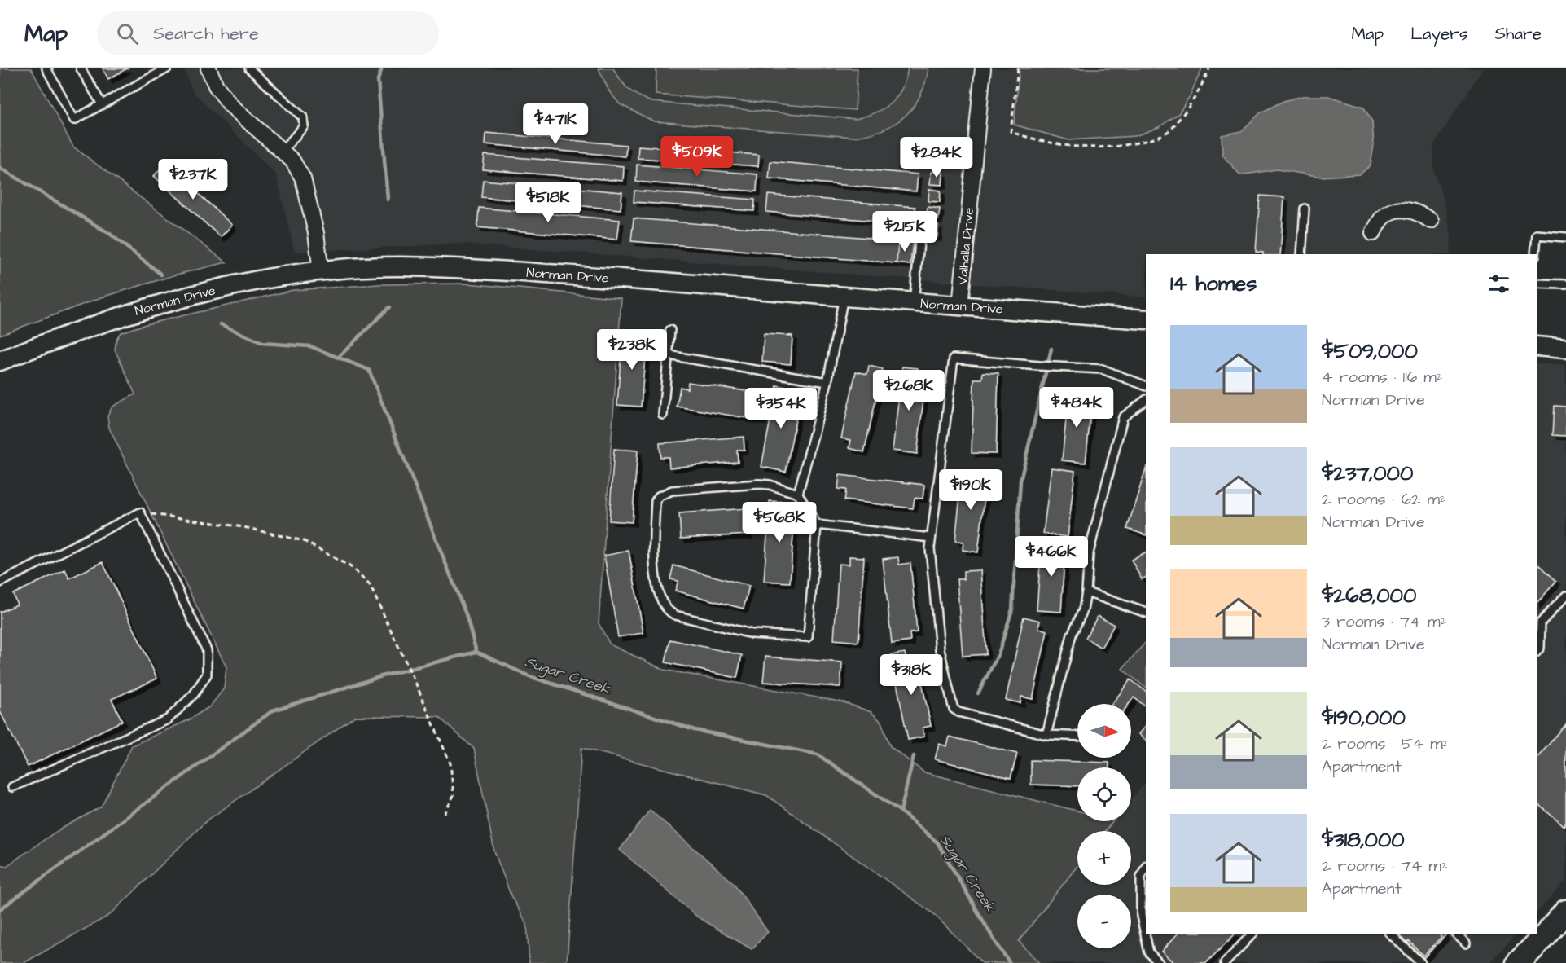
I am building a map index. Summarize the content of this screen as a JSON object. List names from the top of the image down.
{
  "streets": {
    "street": ["Valhalla Drive", "Norman Drive"]
  },
  "crossings": [
    ["Valhalla Drive", "Norman Drive"]
  ],
  "water": ["Sugar Creek"],
  "north": "right",
  "page": {
    "header": "Map",
    "search": "Search here",
    "nav": ["Map", "Layers", "Share"],
    "price": [
      "$471K",
      "$509K",
      "$284K",
      "$237K",
      "$518K",
      "$215K",
      "$238K",
      "$268K",
      "$484K",
      "$354K",
      "$190K",
      "$568K",
      "$466K",
      "$318K"
    ],
    "heading": "14 homes",
    "list": [
      {
        "name": "$509,000",
        "note": "4 rooms · 116 m² · Norman Drive"
      },
      {
        "name": "$237,000",
        "note": "2 rooms · 62 m² · Norman Drive"
      },
      {
        "name": "$268,000",
        "note": "3 rooms · 74 m² · Norman Drive"
      },
      {
        "name": "$190,000",
        "note": "2 rooms · 54 m² · Apartment"
      },
      {
        "name": "$318,000",
        "note": "2 rooms · 74 m² · Apartment"
      }
    ],
    "map_buttons": ["+", "−"]
  }
}
